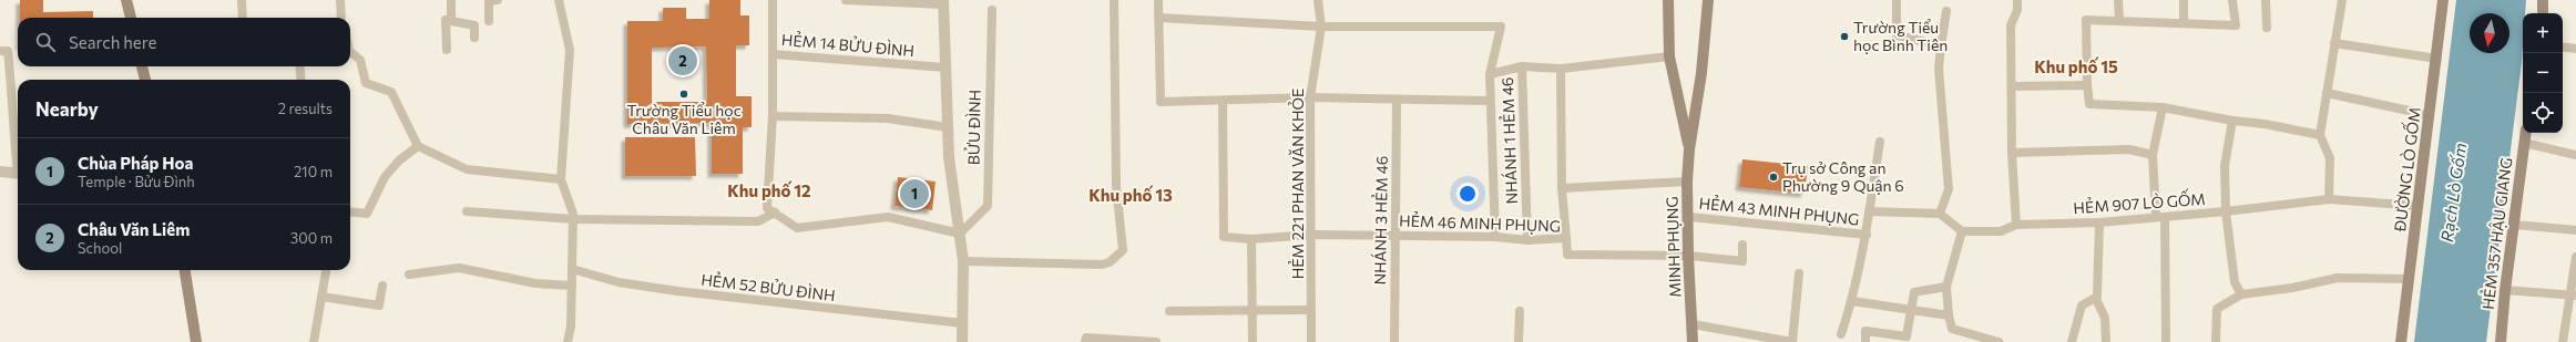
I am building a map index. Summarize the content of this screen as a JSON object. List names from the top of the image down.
{
  "streets": {
    "street": [
      "BỬU ĐÌNH",
      "ĐƯỜNG LÒ GỐM",
      "HẺM 357 HẬU GIANG",
      "MINH PHỤNG"
    ],
    "lane": [
      "HẺM 14 BỬU ĐÌNH",
      "NHÁNH 1 HẺM 46",
      "HẺM 221 PHAN VĂN KHỎE",
      "HẺM 907 LÒ GỐM",
      "HẺM 43 MINH PHỤNG",
      "NHÁNH 3 HẺM 46",
      "HẺM 46 MINH PHỤNG",
      "HẺM 52 BỬU ĐÌNH"
    ]
  },
  "crossings": [
    ["HẺM 14 BỬU ĐÌNH", "BỬU ĐÌNH"],
    ["BỬU ĐÌNH", "HẺM 52 BỬU ĐÌNH"],
    ["NHÁNH 1 HẺM 46", "HẺM 46 MINH PHỤNG"],
    ["ĐƯỜNG LÒ GỐM", "HẺM 907 LÒ GỐM"],
    ["HẺM 221 PHAN VĂN KHỎE", "HẺM 46 MINH PHỤNG"],
    ["HẺM 43 MINH PHỤNG", "MINH PHỤNG"],
    ["NHÁNH 3 HẺM 46", "HẺM 46 MINH PHỤNG"],
    ["HẺM 46 MINH PHỤNG", "MINH PHỤNG"]
  ],
  "districts": ["Khu phố 15", "Khu phố 12", "Khu phố 13"],
  "water": ["Rạch Lò Gốm"],
  "places": ["Trường Tiểu học Bình Tiên", "Trường Tiểu học Châu Văn Liêm", "Trụ sở Công an Phường 9 Quận 6"],
  "north": "bottom",
  "page": {
    "map_buttons": ["+", "−"],
    "search": "Search here",
    "pins": ["2", "1"],
    "heading": ["Nearby", "2 results"],
    "list": [
      {
        "mark": "1",
        "name": "Chùa Pháp Hoa",
        "note": "Temple · Bửu Đình",
        "value": "210 m"
      },
      {
        "mark": "2",
        "name": "Châu Văn Liêm",
        "note": "School",
        "value": "300 m"
      }
    ]
  }
}
